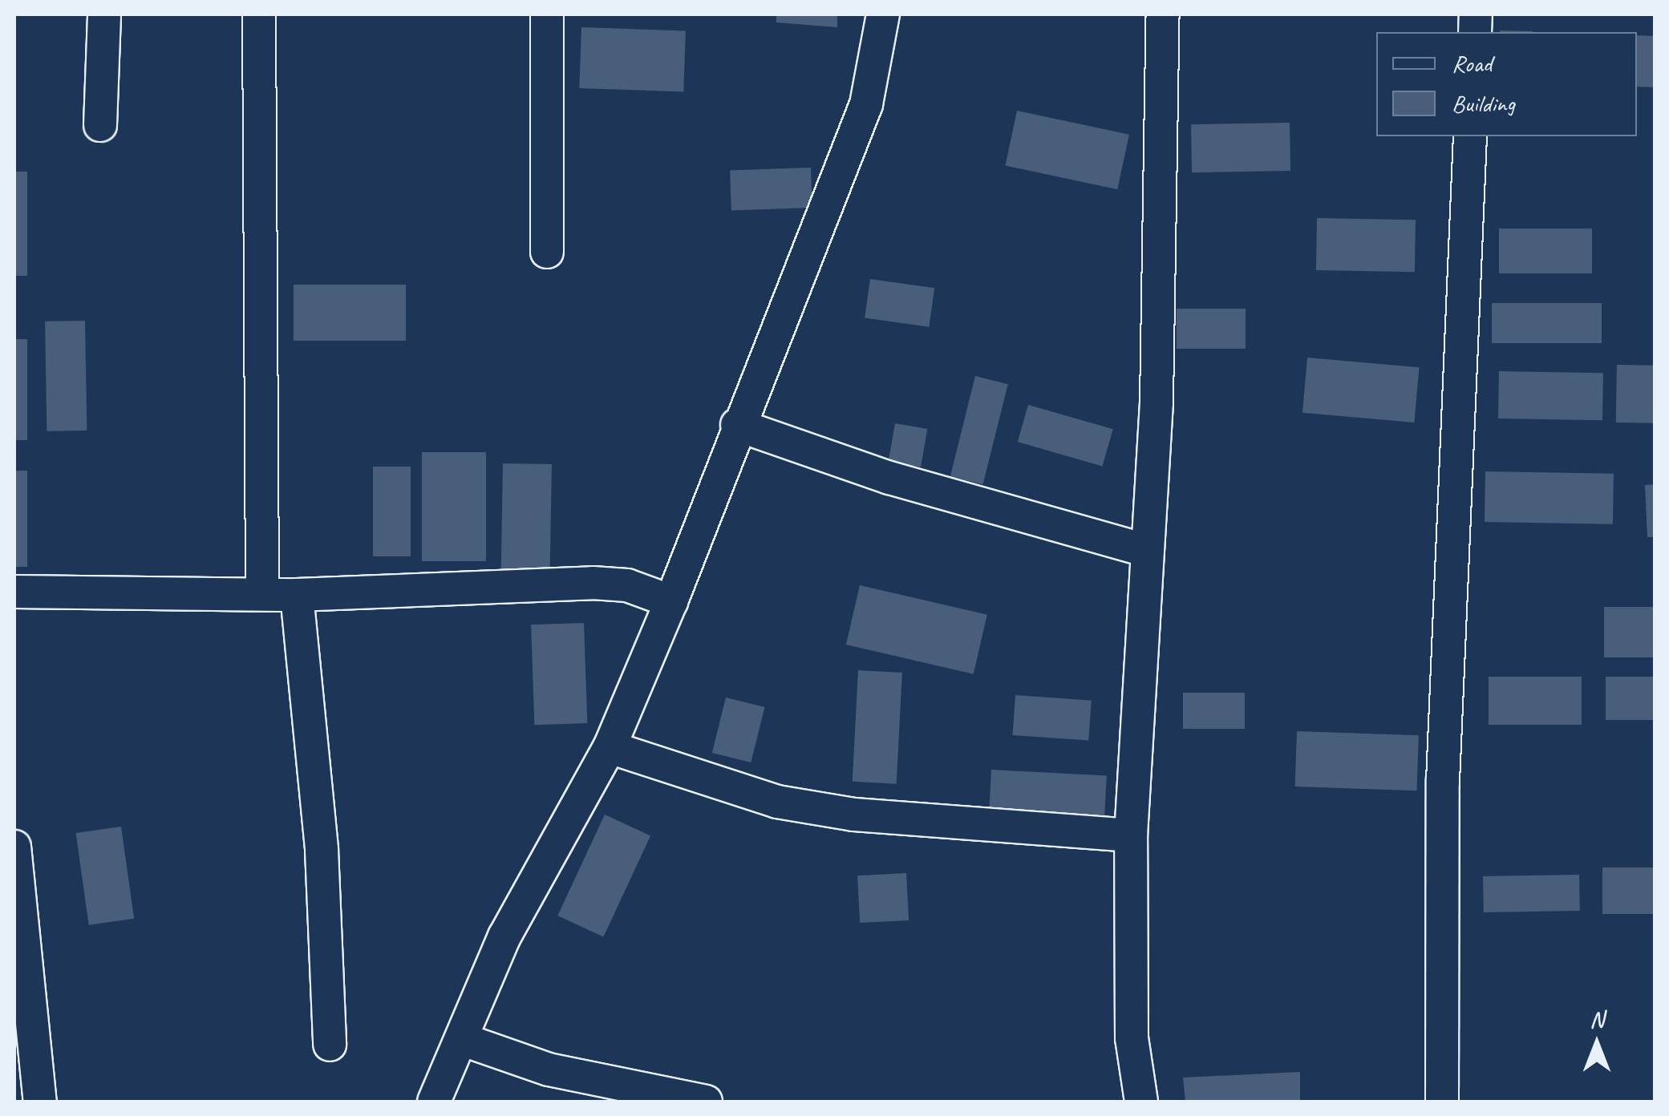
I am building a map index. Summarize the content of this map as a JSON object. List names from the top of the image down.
{
  "legend": ["Road", "Building"],
  "north": "top"
}
